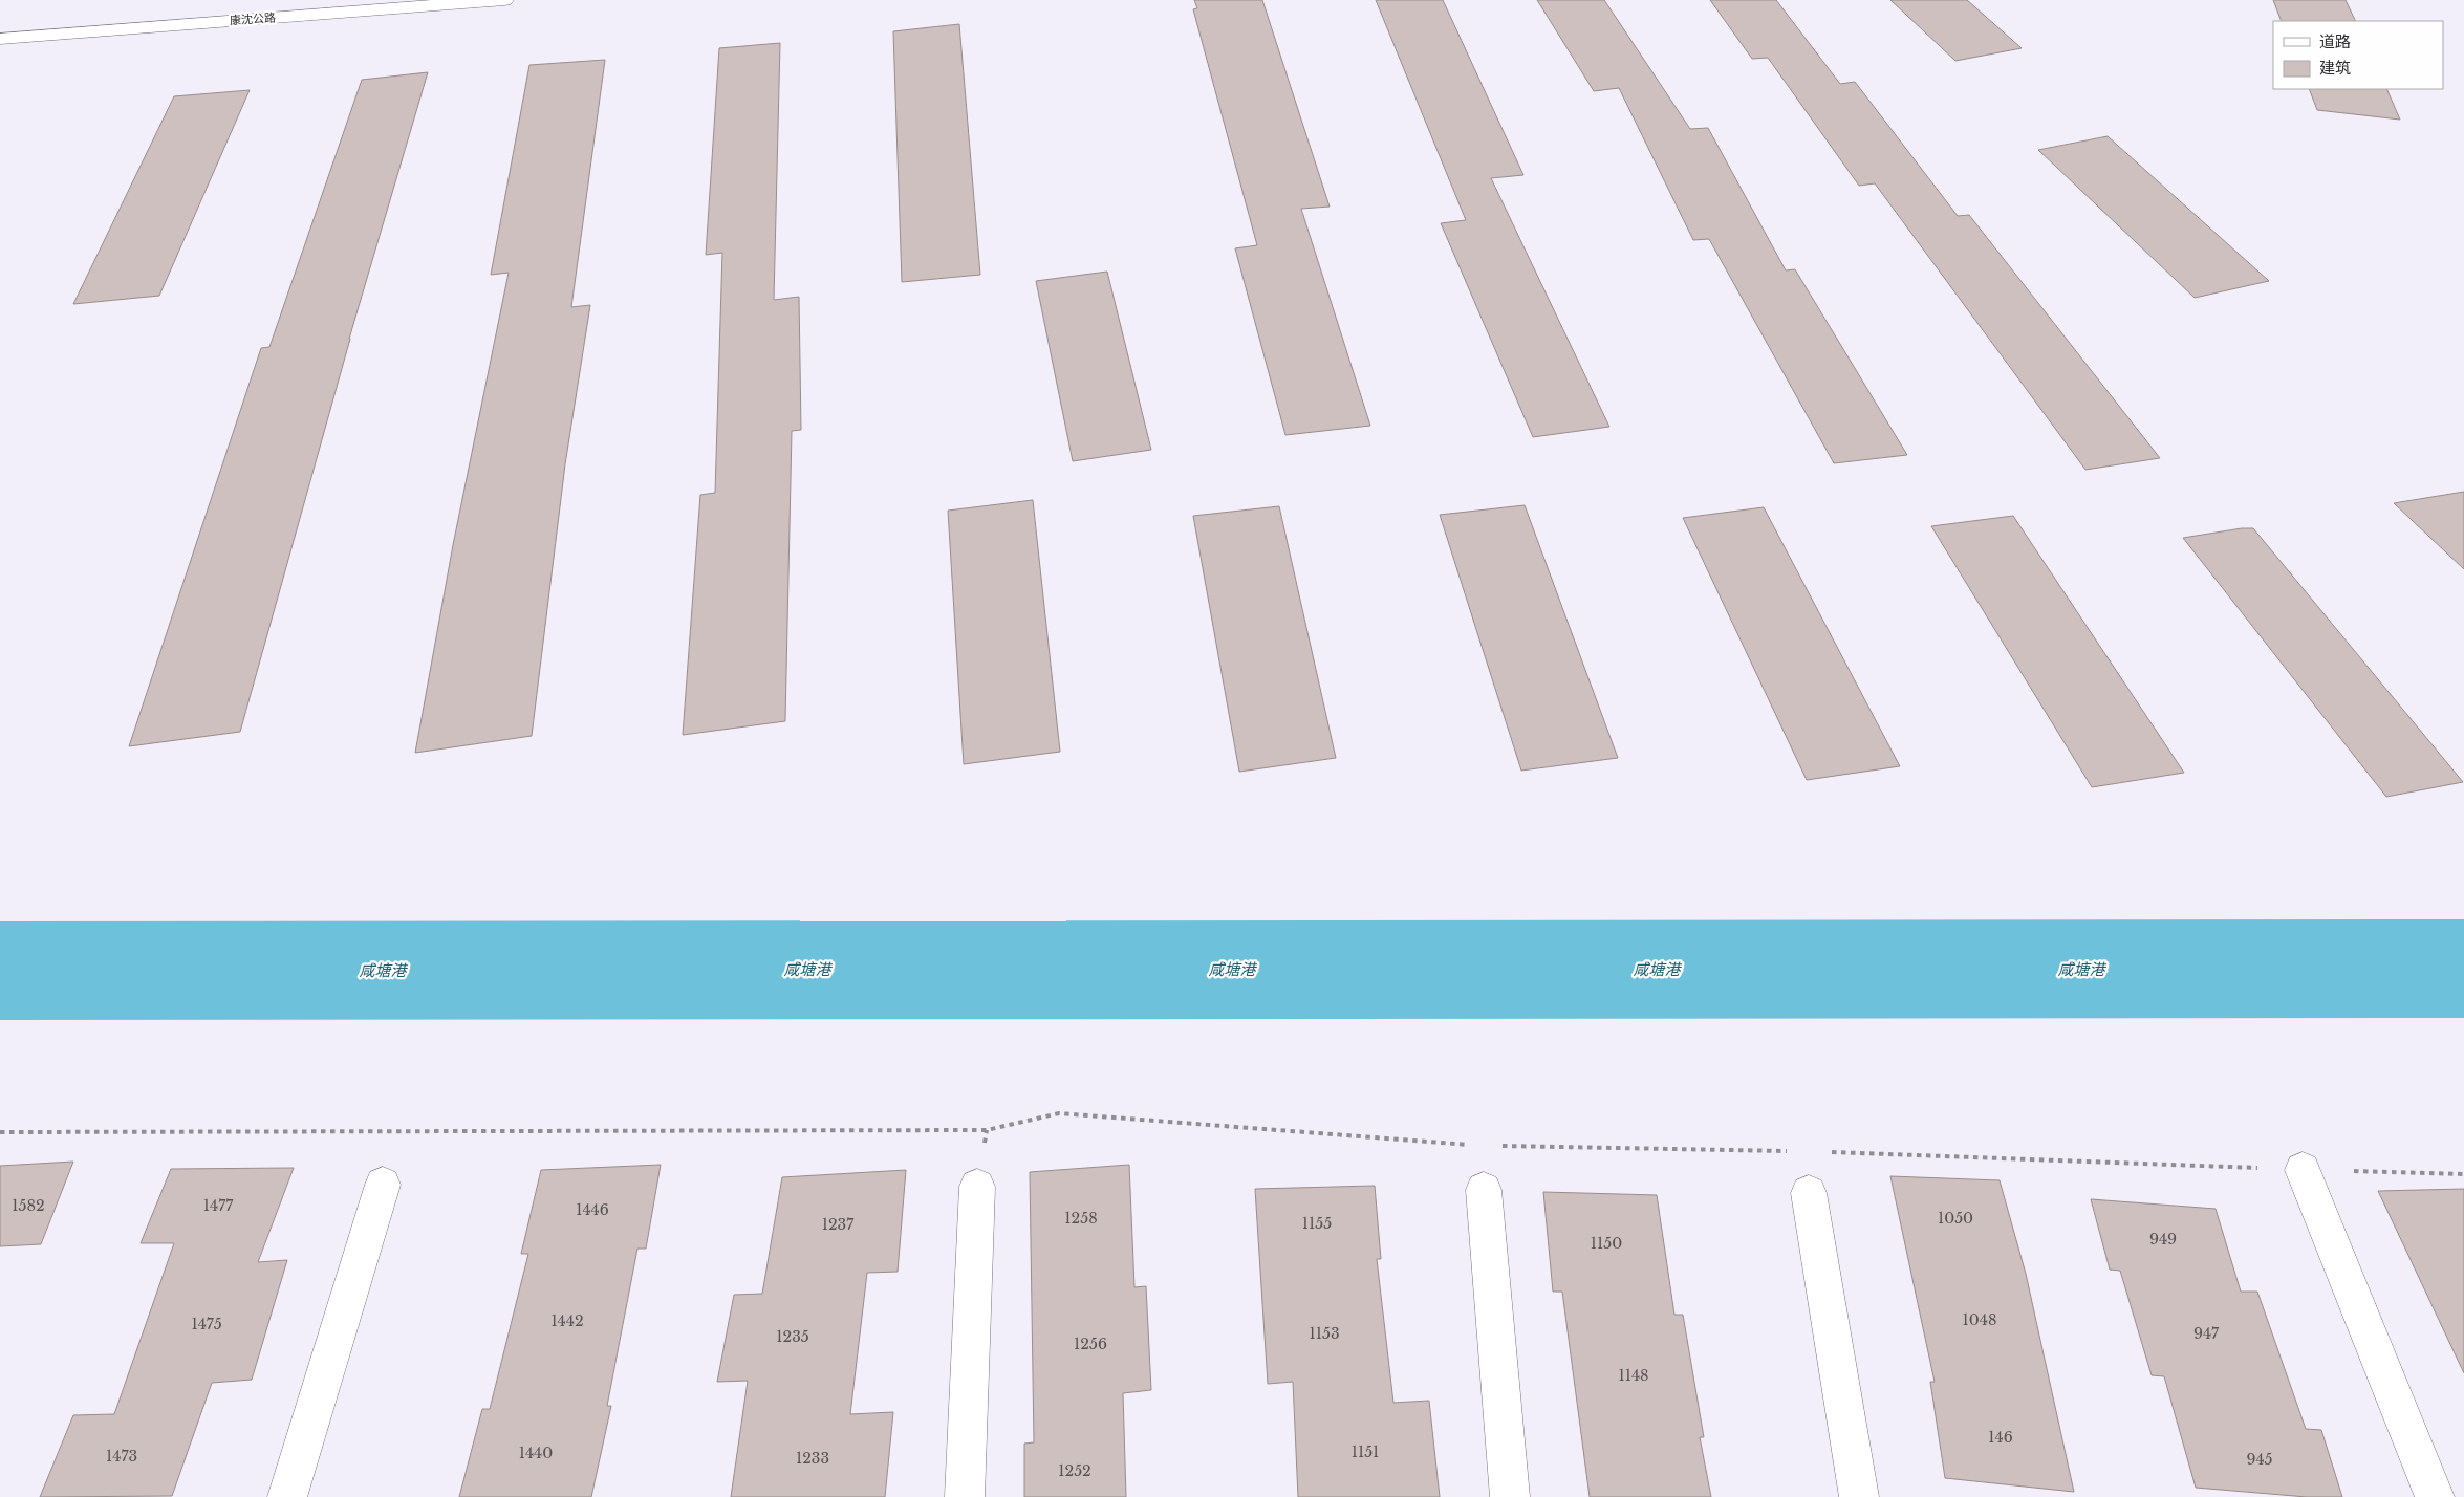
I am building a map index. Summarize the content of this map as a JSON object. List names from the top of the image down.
{
  "streets": {
    "street": ["康沈公路"]
  },
  "water": ["咸塘港"],
  "house_numbers": [
    "1582",
    "1477",
    "1446",
    "1258",
    "1050",
    "1155",
    "1237",
    "949",
    "1150",
    "1048",
    "1442",
    "1475",
    "1153",
    "947",
    "1235",
    "1256",
    "1148",
    "146",
    "1151",
    "1440",
    "1473",
    "1233",
    "945",
    "1252"
  ],
  "legend": ["道路", "建筑"]
}
